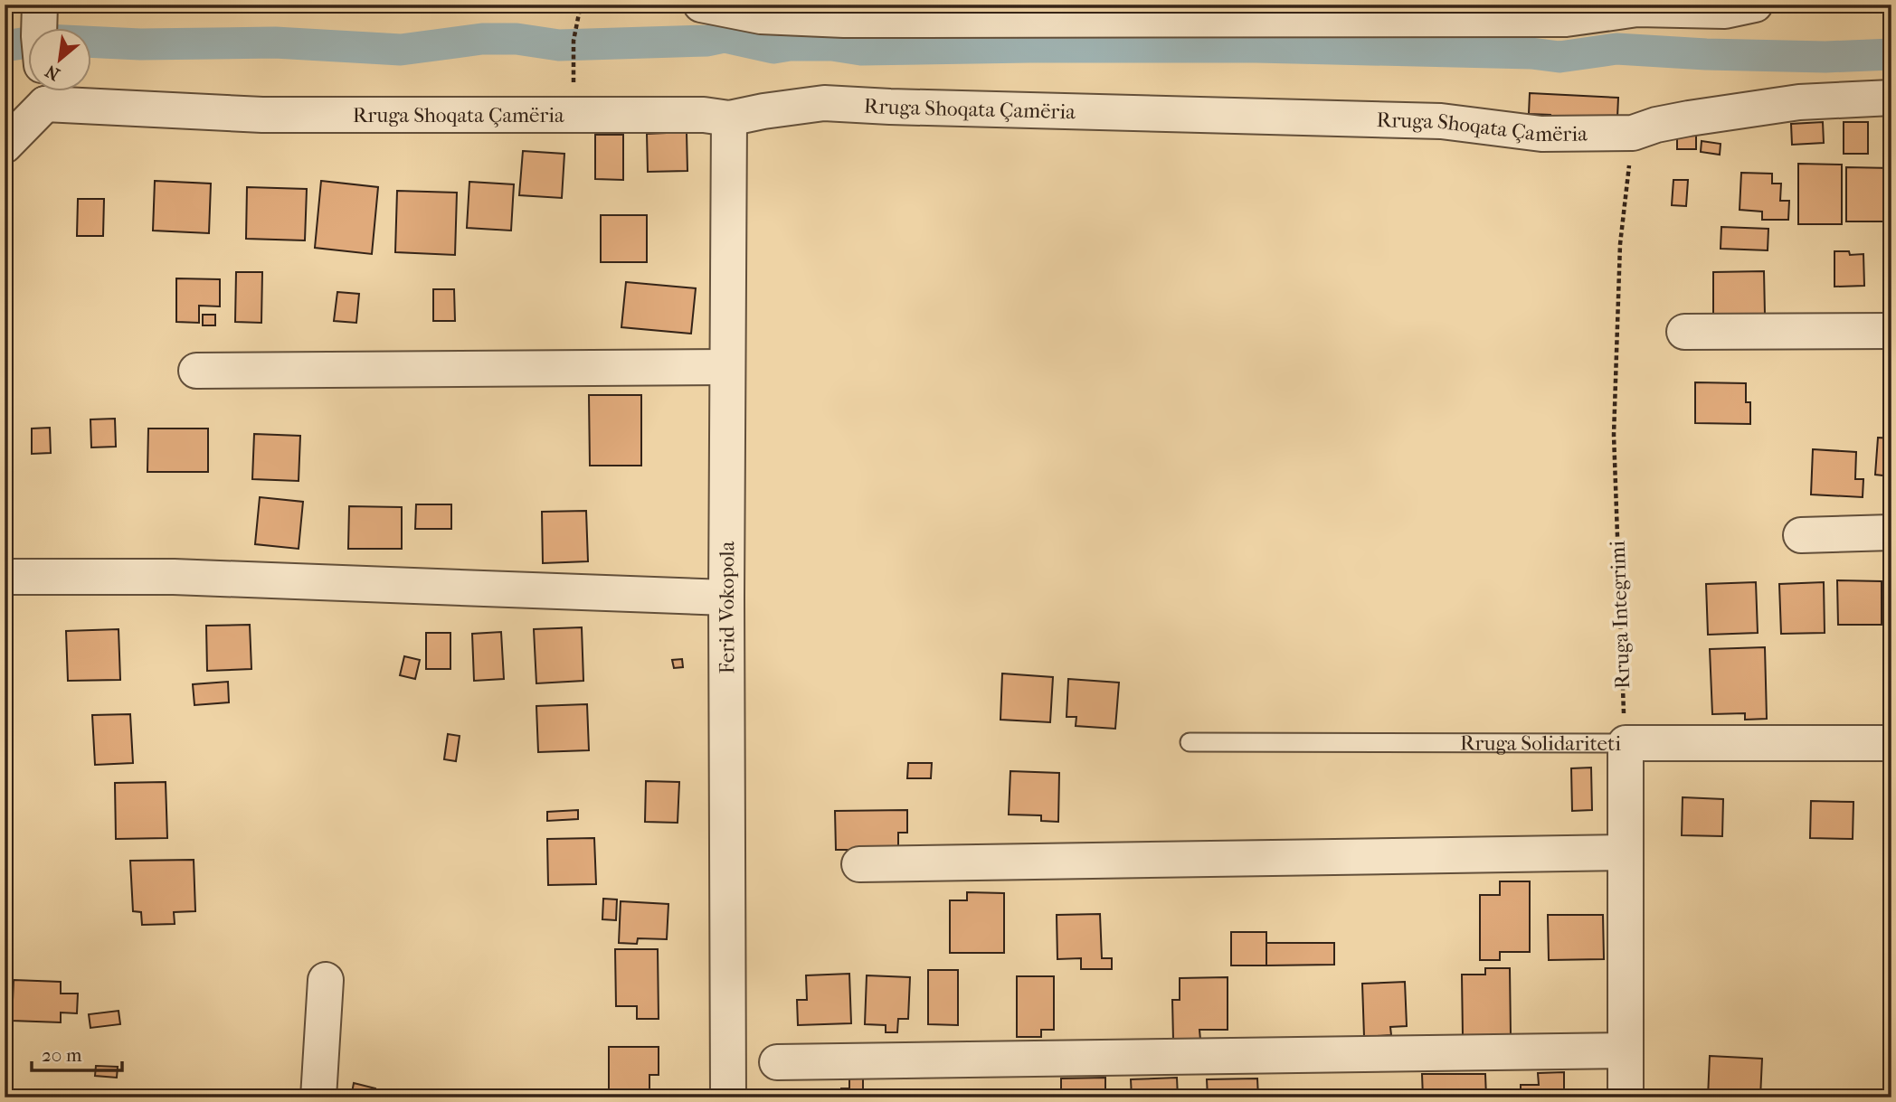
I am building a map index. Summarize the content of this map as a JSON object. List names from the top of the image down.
{
  "streets": {
    "street": ["Rruga Shoqata Çamëria", "Ferid Vokopola", "Rruga Solidariteti"],
    "path": ["Rruga Integrimi"]
  },
  "crossings": [
    ["Rruga Shoqata Çamëria", "Ferid Vokopola"],
    ["Rruga Shoqata Çamëria", "Rruga Integrimi"],
    ["Rruga Integrimi", "Rruga Solidariteti"]
  ],
  "scale_bar": "20 m",
  "north": "bottom left"
}
